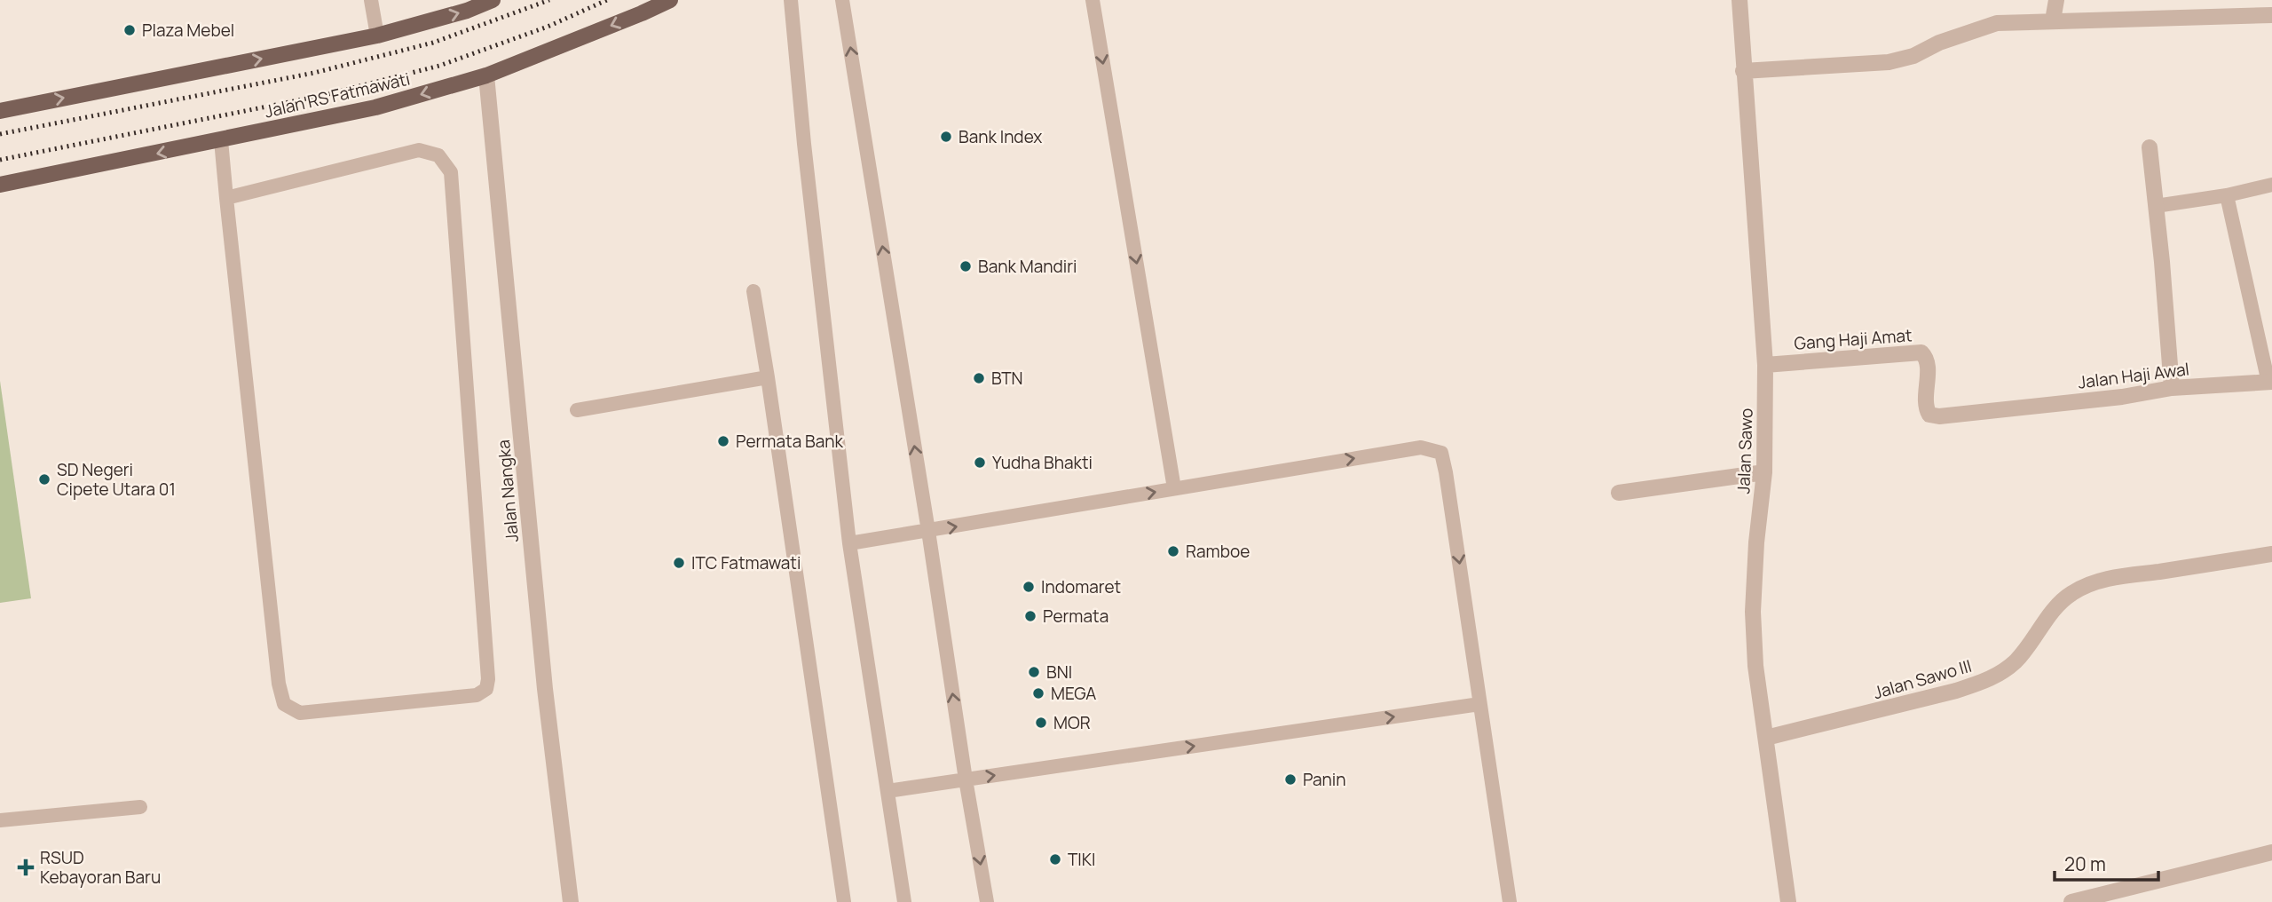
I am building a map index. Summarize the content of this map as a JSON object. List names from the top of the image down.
{
  "streets": {
    "main road": ["Jalan RS Fatmawati"],
    "street": [
      "Gang Haji Amat",
      "Jalan Haji Awal",
      "Jalan Sawo",
      "Jalan Nangka",
      "Jalan Sawo III"
    ]
  },
  "crossings": [
    ["Jalan RS Fatmawati", "Jalan Nangka"],
    ["Gang Haji Amat", "Jalan Haji Awal"],
    ["Gang Haji Amat", "Jalan Sawo"],
    ["Jalan Sawo", "Jalan Sawo III"]
  ],
  "places": {
    "other": [
      "Plaza Mebel",
      "Bank Index",
      "Bank Mandiri",
      "BTN",
      "Permata Bank",
      "Yudha Bhakti",
      "SD Negeri Cipete Utara 01",
      "Ramboe",
      "ITC Fatmawati",
      "Indomaret",
      "Permata",
      "BNI",
      "MEGA",
      "MOR",
      "Panin",
      "TIKI"
    ],
    "health": ["RSUD Kebayoran Baru"]
  },
  "scale_bar": "20 m"
}
